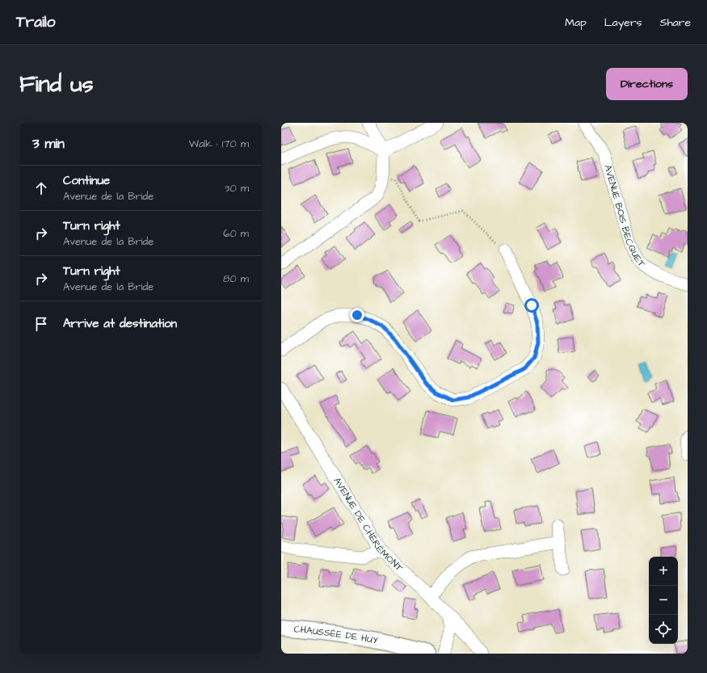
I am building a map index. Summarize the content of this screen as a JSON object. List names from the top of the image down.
{
  "streets": {
    "main road": ["CHAUSSÉE DE HUY"],
    "street": ["AVENUE BOIS BECQUET", "AVENUE DE CHÉRÉMONT"]
  },
  "page": {
    "header": "Trailo",
    "nav": ["Map", "Layers", "Share"],
    "buttons": "Directions",
    "title": "Find us",
    "heading": ["3 min", "Walk · 170 m"],
    "list": [
      ["Continue", "Avenue de la Bride", "30 m"],
      ["Turn right", "Avenue de la Bride", "60 m"],
      ["Turn right", "Avenue de la Bride", "80 m"],
      "Arrive at destination"
    ],
    "map_buttons": ["+", "−"]
  }
}
